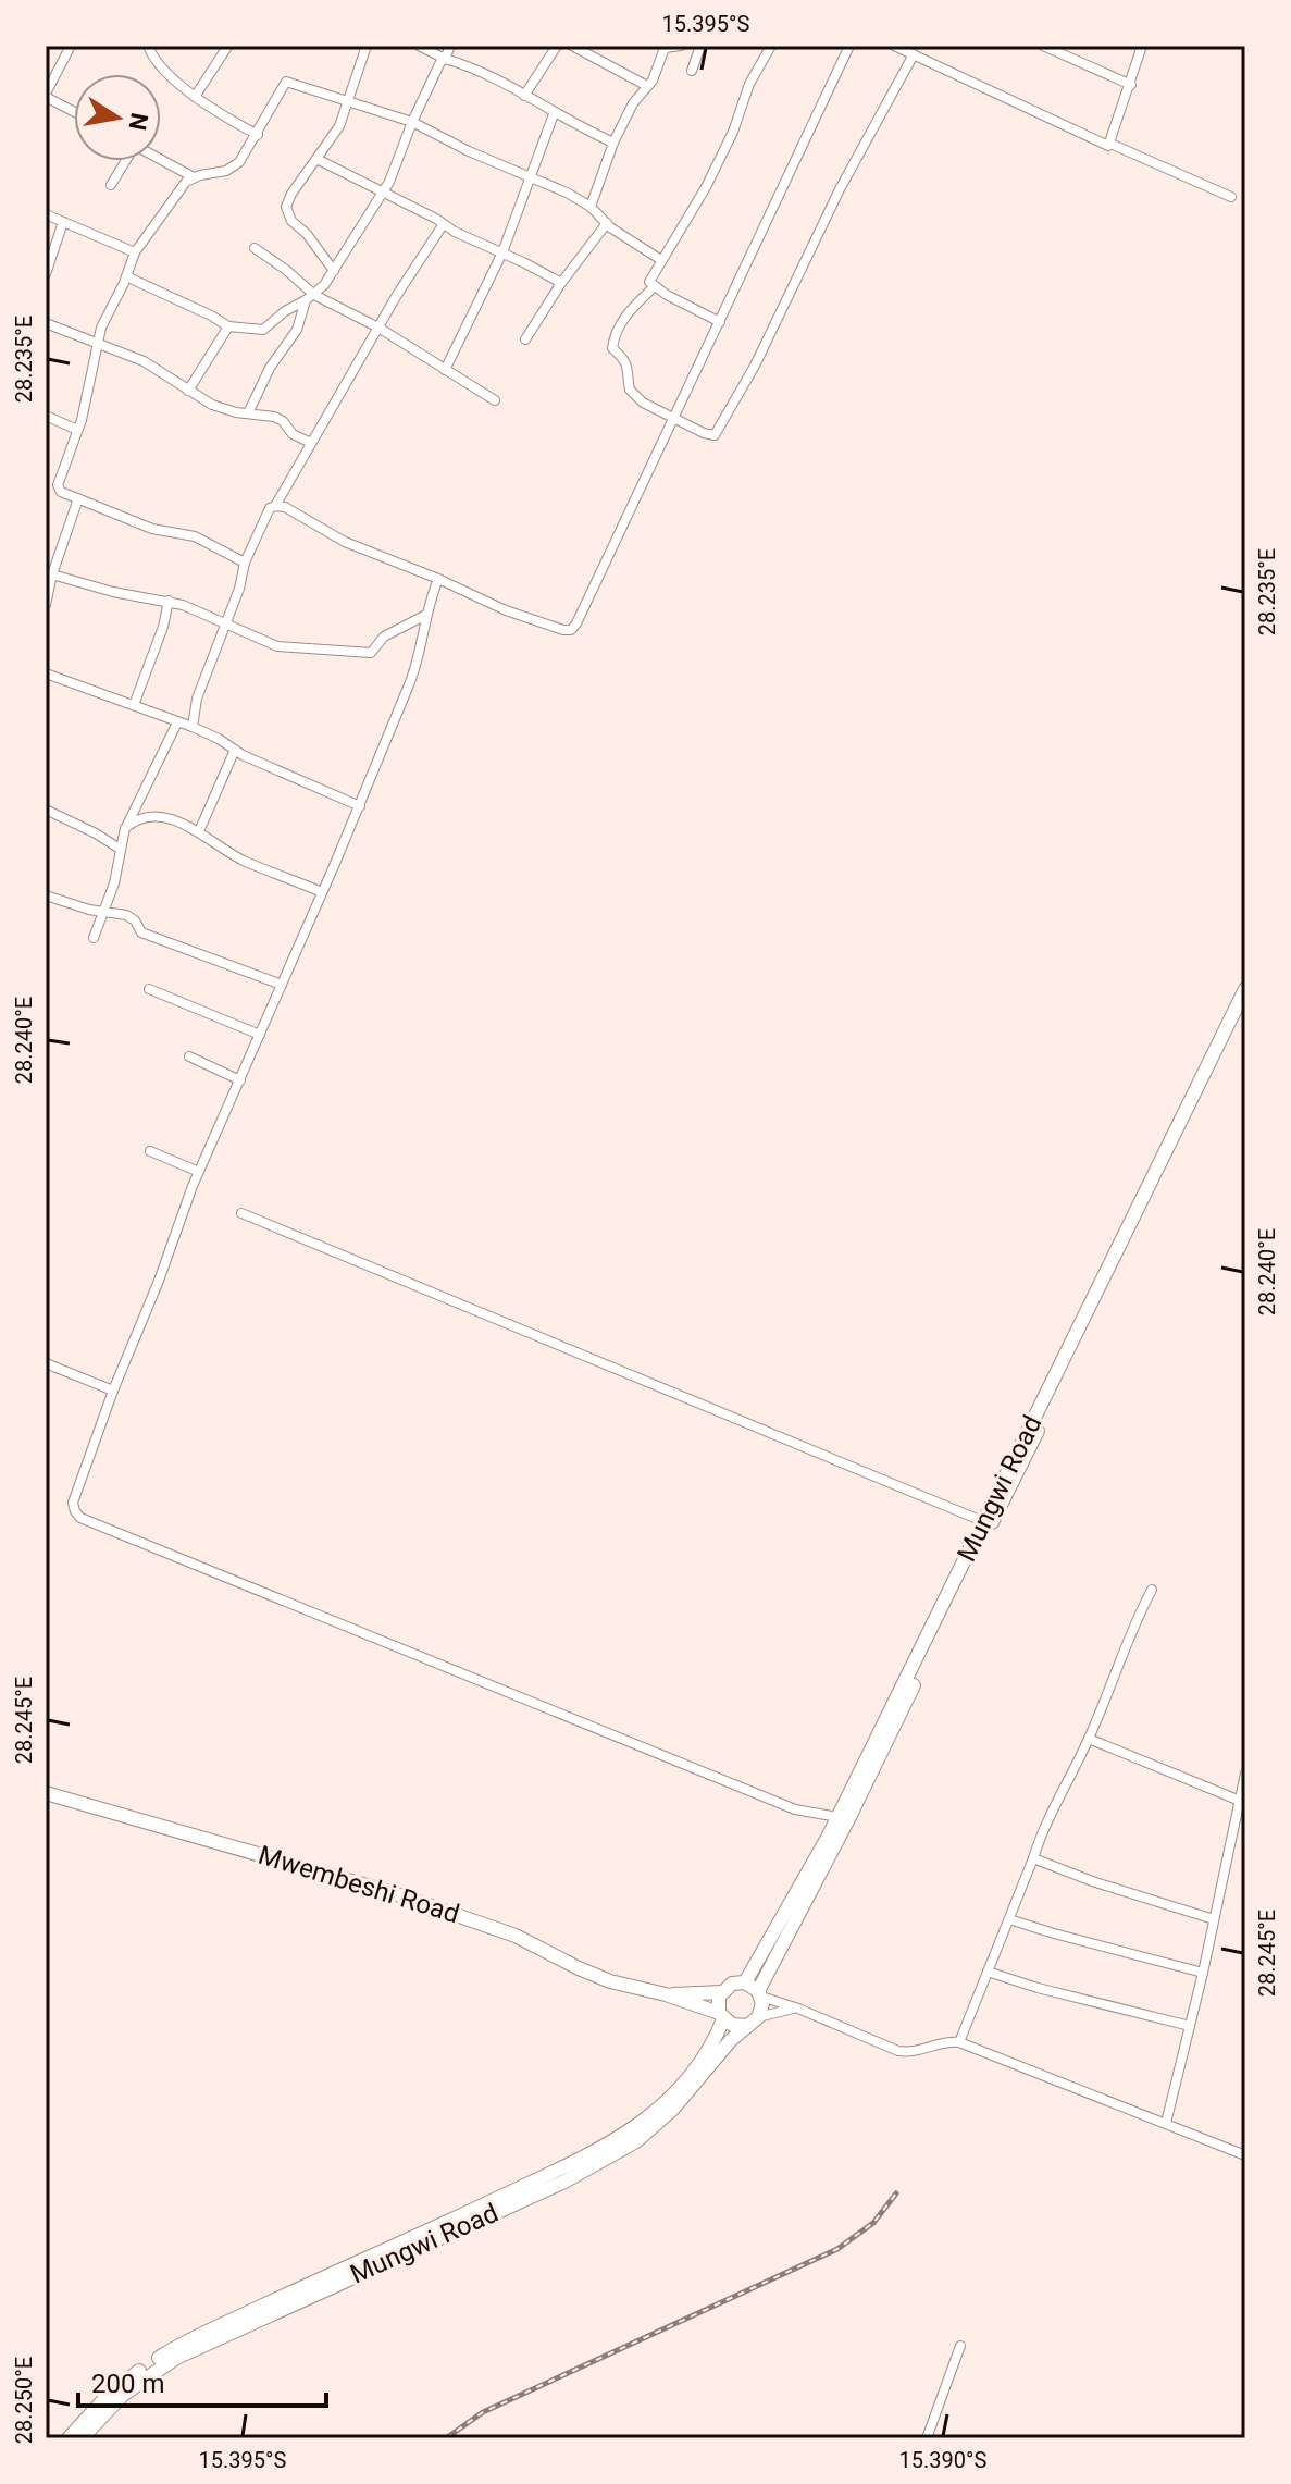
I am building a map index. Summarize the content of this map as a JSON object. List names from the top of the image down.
{
  "streets": {
    "main road": ["Mungwi Road", "Mwembeshi Road"]
  },
  "scale_bar": "200 m",
  "north": "right",
  "coordinates": [
    "15.395°S",
    "28.235°E",
    "28.240°E",
    "28.245°E",
    "28.250°E",
    "15.390°S"
  ]
}
